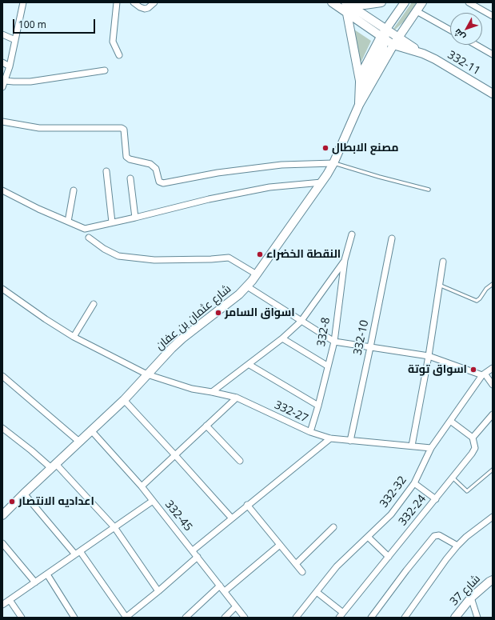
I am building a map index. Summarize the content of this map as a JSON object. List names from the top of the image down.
{
  "streets": {
    "street": [
      "332-11",
      "شارع عثمان بن عفان",
      "332-8",
      "332-10",
      "332-27",
      "332-32",
      "332-24",
      "332-45",
      "شارع 37"
    ]
  },
  "crossings": [
    ["332-11", "شارع عثمان بن عفان"],
    ["شارع عثمان بن عفان", "332-27"],
    ["شارع عثمان بن عفان", "332-45"],
    ["332-8", "332-27"],
    ["332-10", "332-27"],
    ["332-27", "332-32"]
  ],
  "places": [
    "مصنع الابطال",
    "النقطة الخضراء",
    "اسواق السامر",
    "اسواق توتة",
    "اعداديه الانتصار"
  ],
  "scale_bar": "100 m",
  "north": "bottom left"
}
